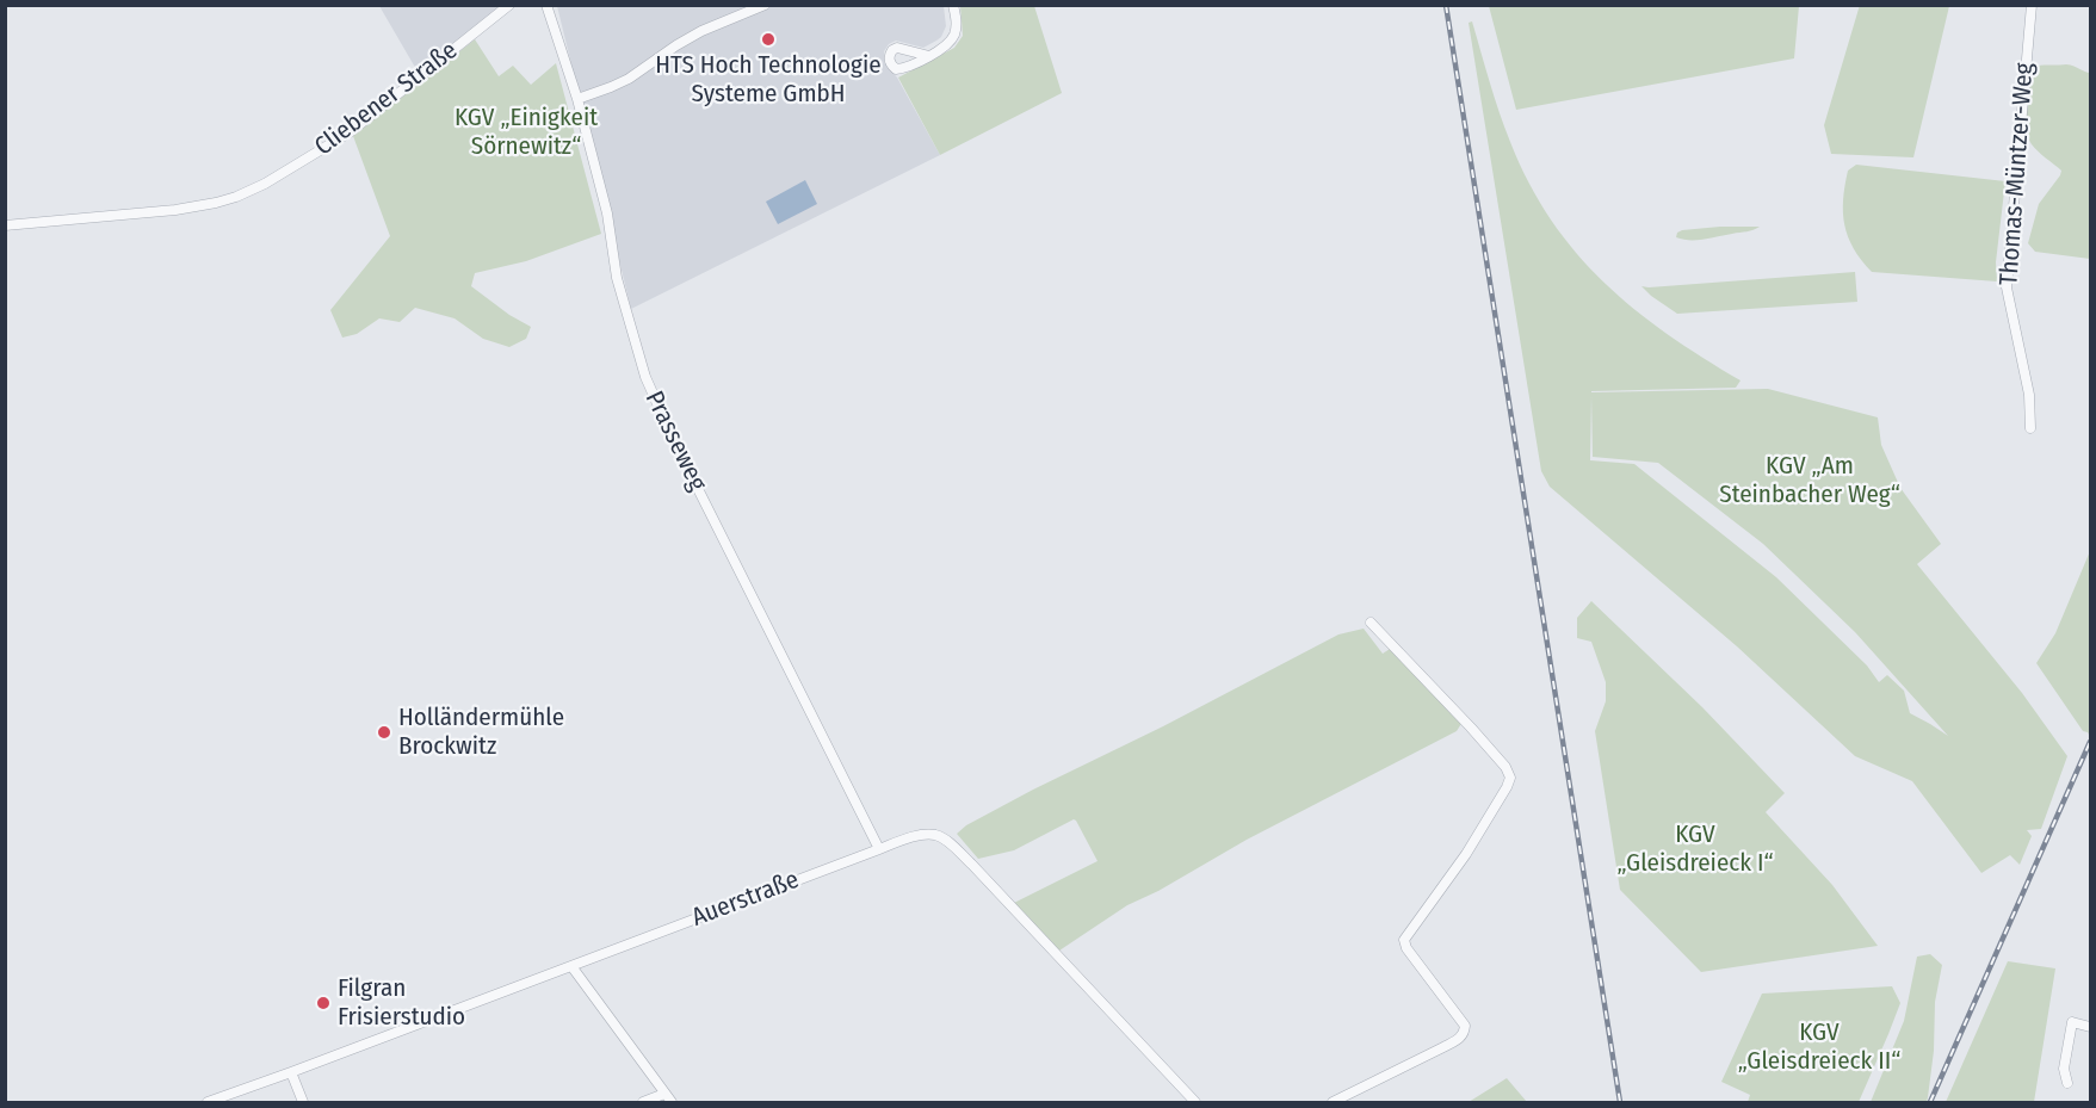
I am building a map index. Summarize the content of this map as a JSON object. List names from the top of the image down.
{
  "streets": {
    "street": [
      "Cliebener Straße",
      "Thomas-Müntzer-Weg",
      "Prasseweg",
      "Auerstraße"
    ]
  },
  "crossings": [
    ["Prasseweg", "Auerstraße"]
  ],
  "parks": [
    "KGV „Einigkeit Sörnewitz“",
    "KGV „Am Steinbacher Weg“",
    "KGV „Gleisdreieck I“",
    "KGV „Gleisdreieck II“"
  ],
  "places": ["HTS Hoch Technologie Systeme GmbH", "Holländermühle Brockwitz", "Filgran Frisierstudio"]
}
